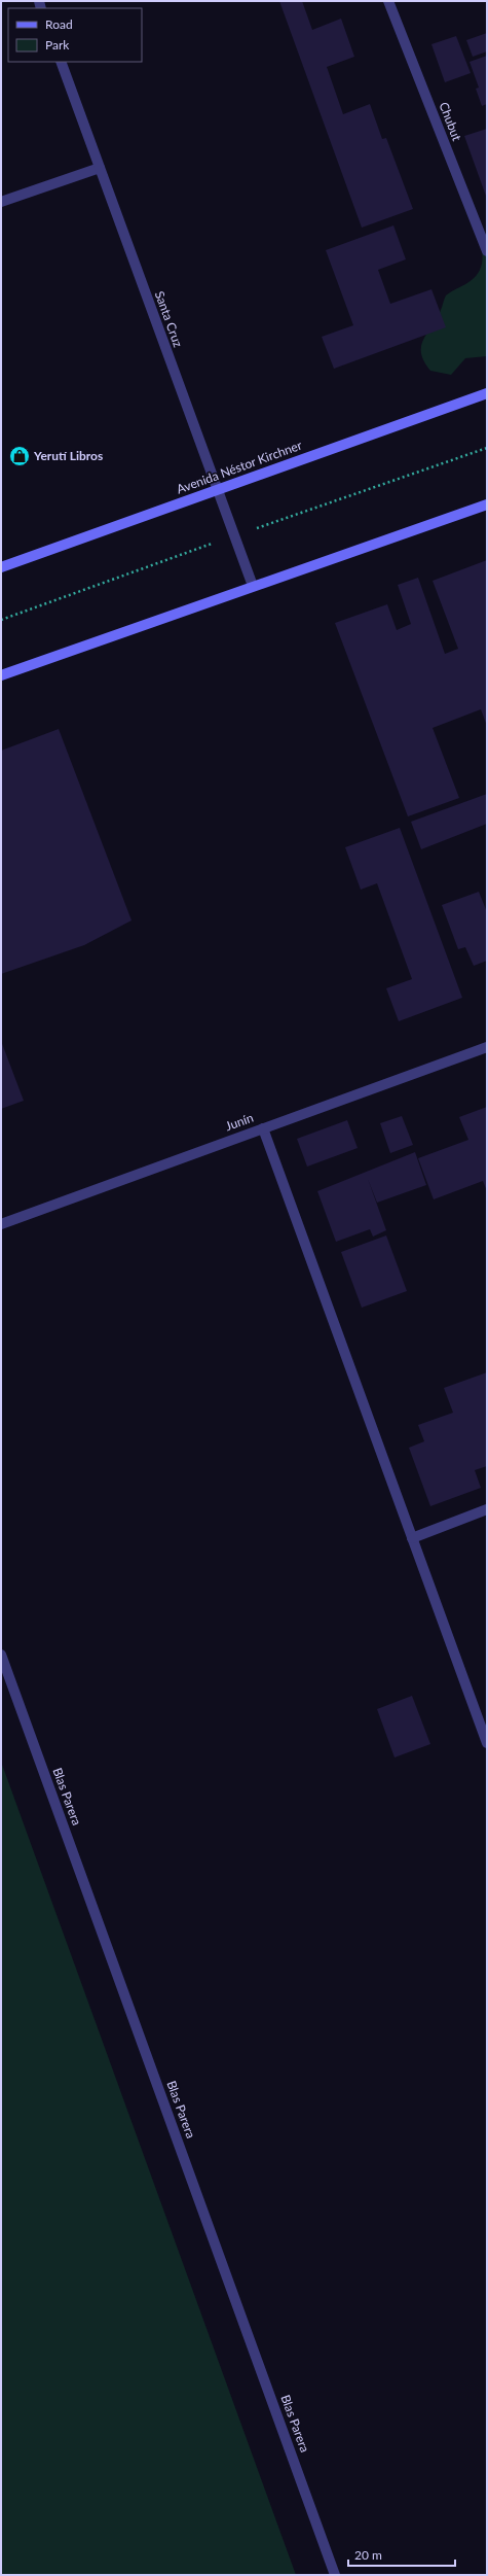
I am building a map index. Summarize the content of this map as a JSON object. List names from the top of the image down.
{
  "streets": {
    "main road": ["Avenida Néstor Kirchner"],
    "street": [
      "Chubut",
      "Santa Cruz",
      "Junín",
      "Blas Parera"
    ]
  },
  "crossings": [
    ["Santa Cruz", "Avenida Néstor Kirchner"]
  ],
  "places": {
    "shop": ["Yerutí Libros"]
  },
  "legend": ["Road", "Park"],
  "scale_bar": "20 m"
}
